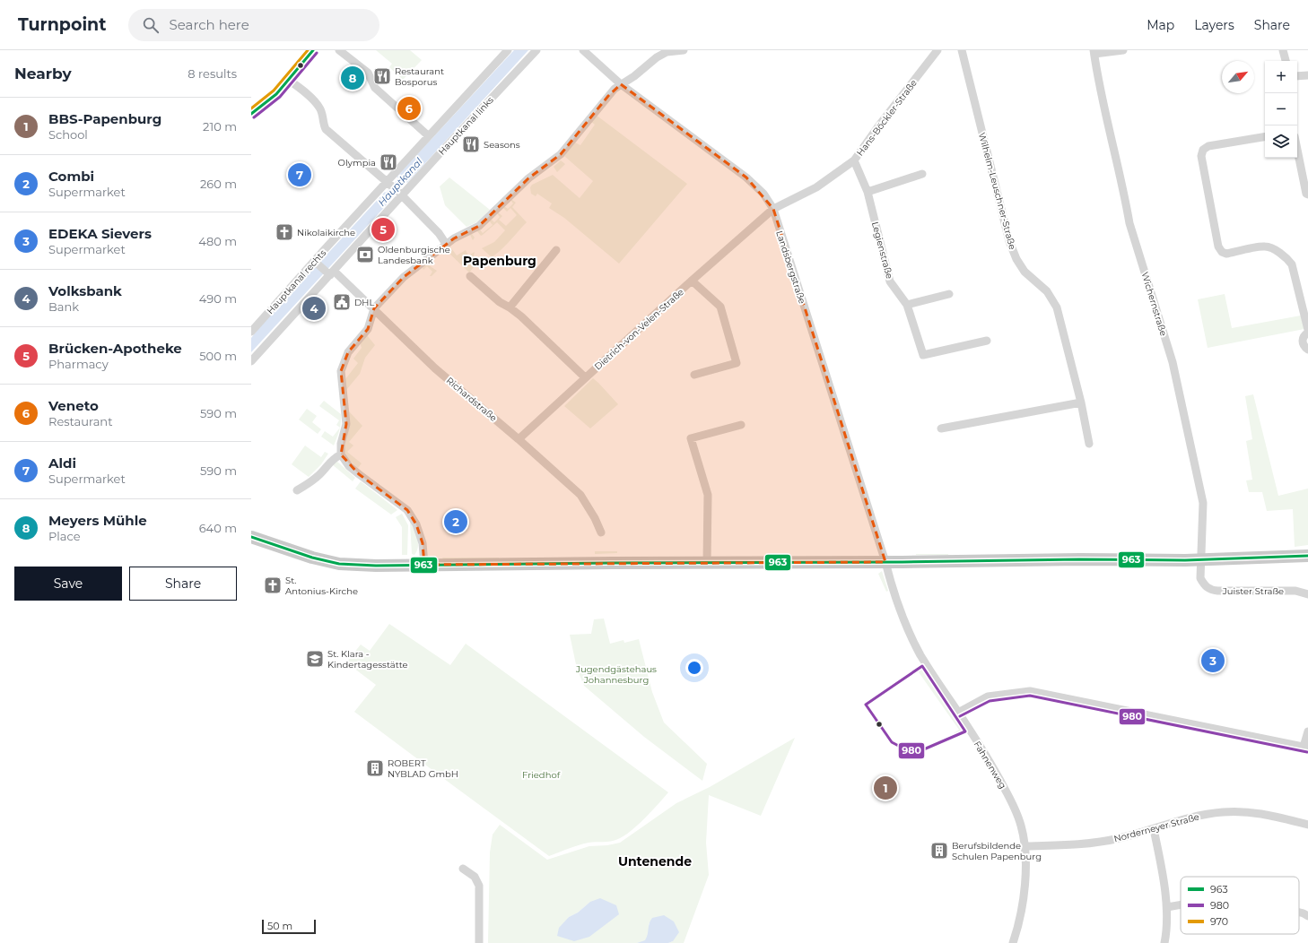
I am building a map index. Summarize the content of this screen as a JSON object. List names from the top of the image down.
{
  "streets": {
    "street": [
      "Hans-Böckler-Straße",
      "Hauptkanal links",
      "Wilhelm-Leuschner-Straße",
      "Legienstraße",
      "Landsbergstraße",
      "Hauptkanal rechts",
      "Wichernstraße",
      "Dietrich-von-Velen-Straße",
      "Richardstraße",
      "Juister Straße",
      "Fahnenweg",
      "Norderneyer Straße"
    ]
  },
  "crossings": [
    ["Hans-Böckler-Straße", "Legienstraße"],
    ["Hans-Böckler-Straße", "Landsbergstraße"],
    ["Hans-Böckler-Straße", "Dietrich-von-Velen-Straße"],
    ["Hauptkanal links", "Richardstraße"],
    ["Landsbergstraße", "Dietrich-von-Velen-Straße"],
    ["Landsbergstraße", "Fahnenweg"],
    ["Hauptkanal rechts", "Richardstraße"],
    ["Wichernstraße", "Juister Straße"],
    ["Dietrich-von-Velen-Straße", "Richardstraße"],
    ["Fahnenweg", "Norderneyer Straße"]
  ],
  "districts": ["Papenburg", "Untenende"],
  "water": ["Hauptkanal"],
  "parks": ["Jugendgästehaus Johannesburg", "Friedhof"],
  "places": {
    "restaurant": ["Restaurant Bosporus", "Seasons", "Olympia"],
    "church": ["Nikolaikirche", "St. Antonius-Kirche"],
    "bank": ["Oldenburgische Landesbank"],
    "public building": ["DHL"],
    "school or university": ["St. Klara - Kindertagesstätte"],
    "building": ["ROBERT NYBLAD GmbH", "Berufsbildende Schulen Papenburg"]
  },
  "lines": ["transit line 963", "transit line 970", "transit line 980"],
  "legend": ["963", "980", "970"],
  "scale_bar": "50 m",
  "north": "top right",
  "page": {
    "header": "Turnpoint",
    "search": "Search here",
    "nav": ["Map", "Layers", "Share"],
    "heading": ["Nearby", "8 results"],
    "map_buttons": ["+", "−"],
    "pins": [
      "8",
      "6",
      "7",
      "5",
      "4",
      "2",
      "3",
      "1"
    ],
    "list": [
      {
        "mark": "1",
        "name": "BBS-Papenburg",
        "note": "School",
        "value": "210 m"
      },
      {
        "mark": "2",
        "name": "Combi",
        "note": "Supermarket",
        "value": "260 m"
      },
      {
        "mark": "3",
        "name": "EDEKA Sievers",
        "note": "Supermarket",
        "value": "480 m"
      },
      {
        "mark": "4",
        "name": "Volksbank",
        "note": "Bank",
        "value": "490 m"
      },
      {
        "mark": "5",
        "name": "Brücken-Apotheke",
        "note": "Pharmacy",
        "value": "500 m"
      },
      {
        "mark": "6",
        "name": "Veneto",
        "note": "Restaurant",
        "value": "590 m"
      },
      {
        "mark": "7",
        "name": "Aldi",
        "note": "Supermarket",
        "value": "590 m"
      },
      {
        "mark": "8",
        "name": "Meyers Mühle",
        "note": "Place",
        "value": "640 m"
      }
    ],
    "buttons": ["Save", "Share"],
    "scale": "50 m"
  }
}
